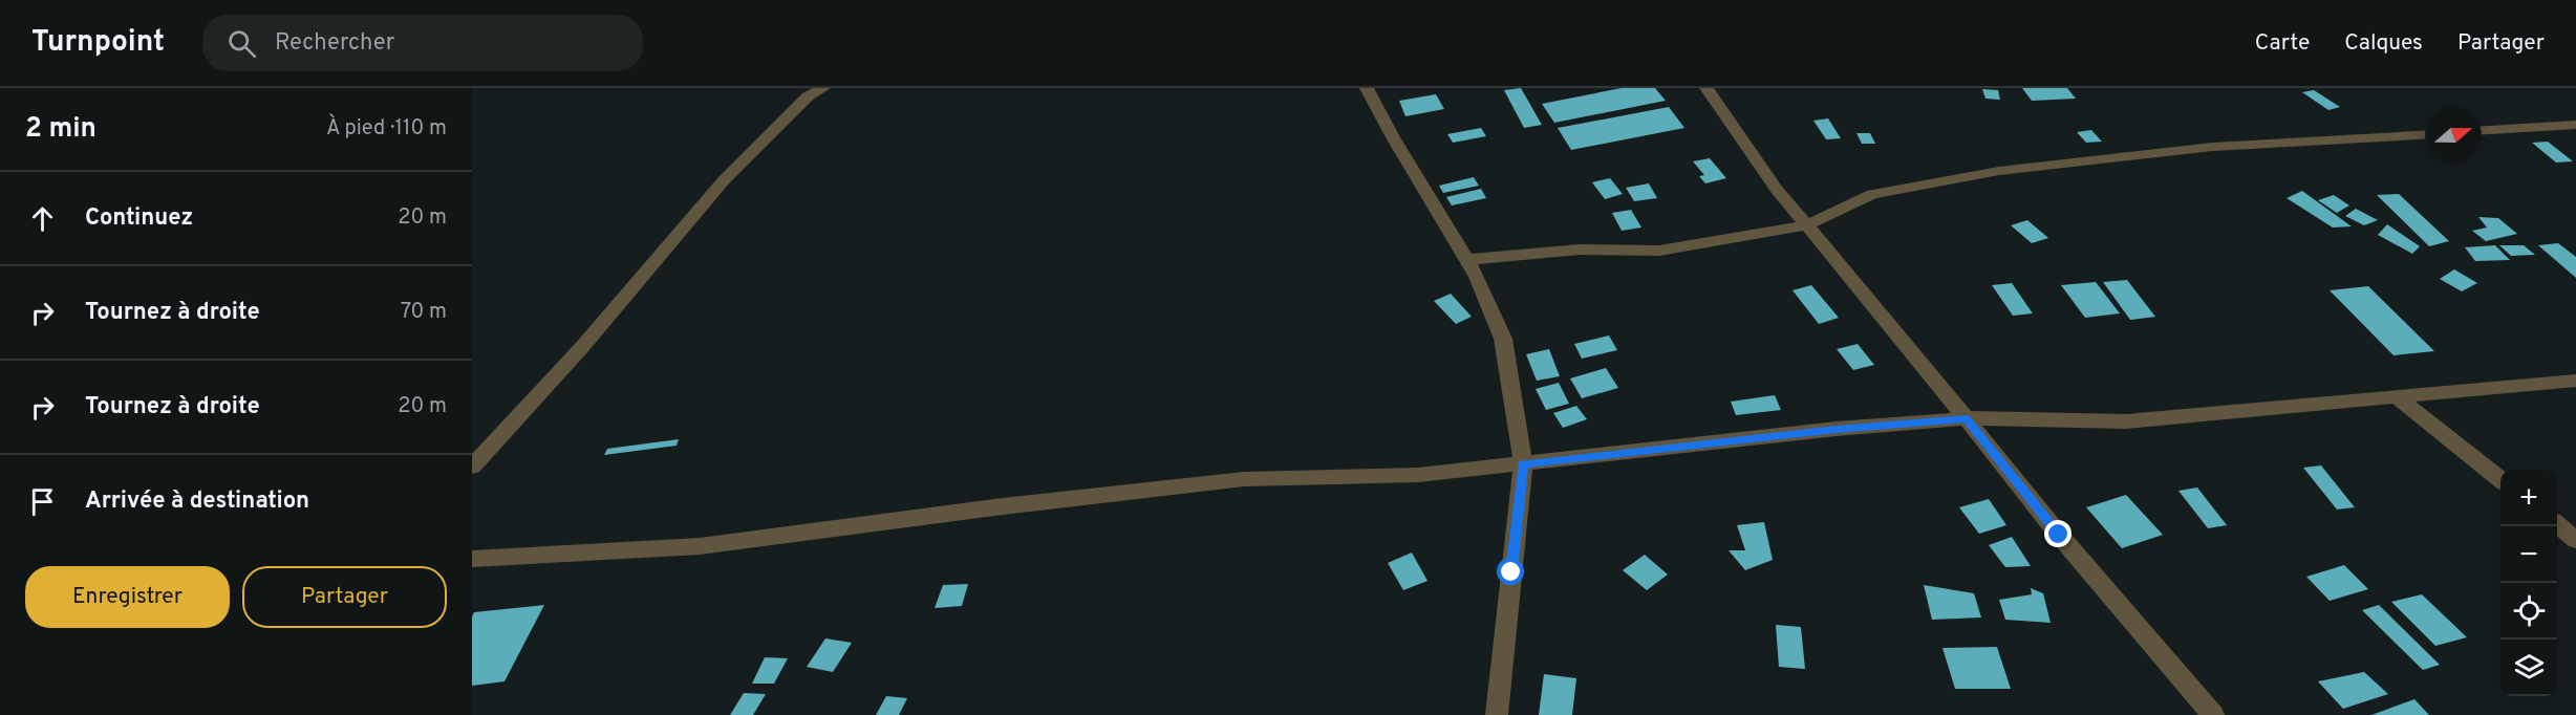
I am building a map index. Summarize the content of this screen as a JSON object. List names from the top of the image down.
{
  "north": "right",
  "page": {
    "header": "Turnpoint",
    "search": "Rechercher",
    "nav": ["Carte", "Calques", "Partager"],
    "heading": ["2 min", "À pied · 110 m"],
    "list": [
      ["Continuez", "20 m"],
      ["Tournez à droite", "70 m"],
      ["Tournez à droite", "20 m"],
      "Arrivée à destination"
    ],
    "map_buttons": ["+", "−"],
    "buttons": ["Enregistrer", "Partager"]
  }
}
